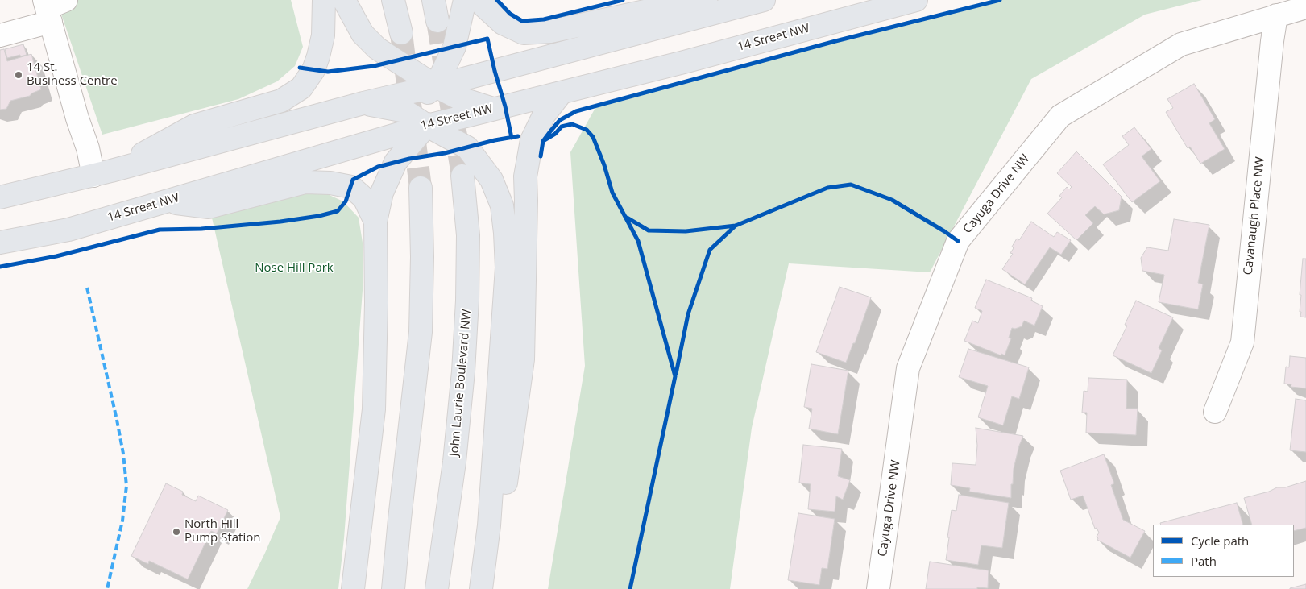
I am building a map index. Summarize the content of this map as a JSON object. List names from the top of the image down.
{
  "streets": {
    "main road": ["14 Street NW", "John Laurie Boulevard NW"],
    "street": ["Cayuga Drive NW", "Cavanaugh Place NW"]
  },
  "crossings": [
    ["Cayuga Drive NW", "Cavanaugh Place NW"]
  ],
  "parks": ["Nose Hill Park"],
  "places": ["14 St. Business Centre", "North Hill Pump Station"],
  "legend": ["Cycle path", "Path"]
}
